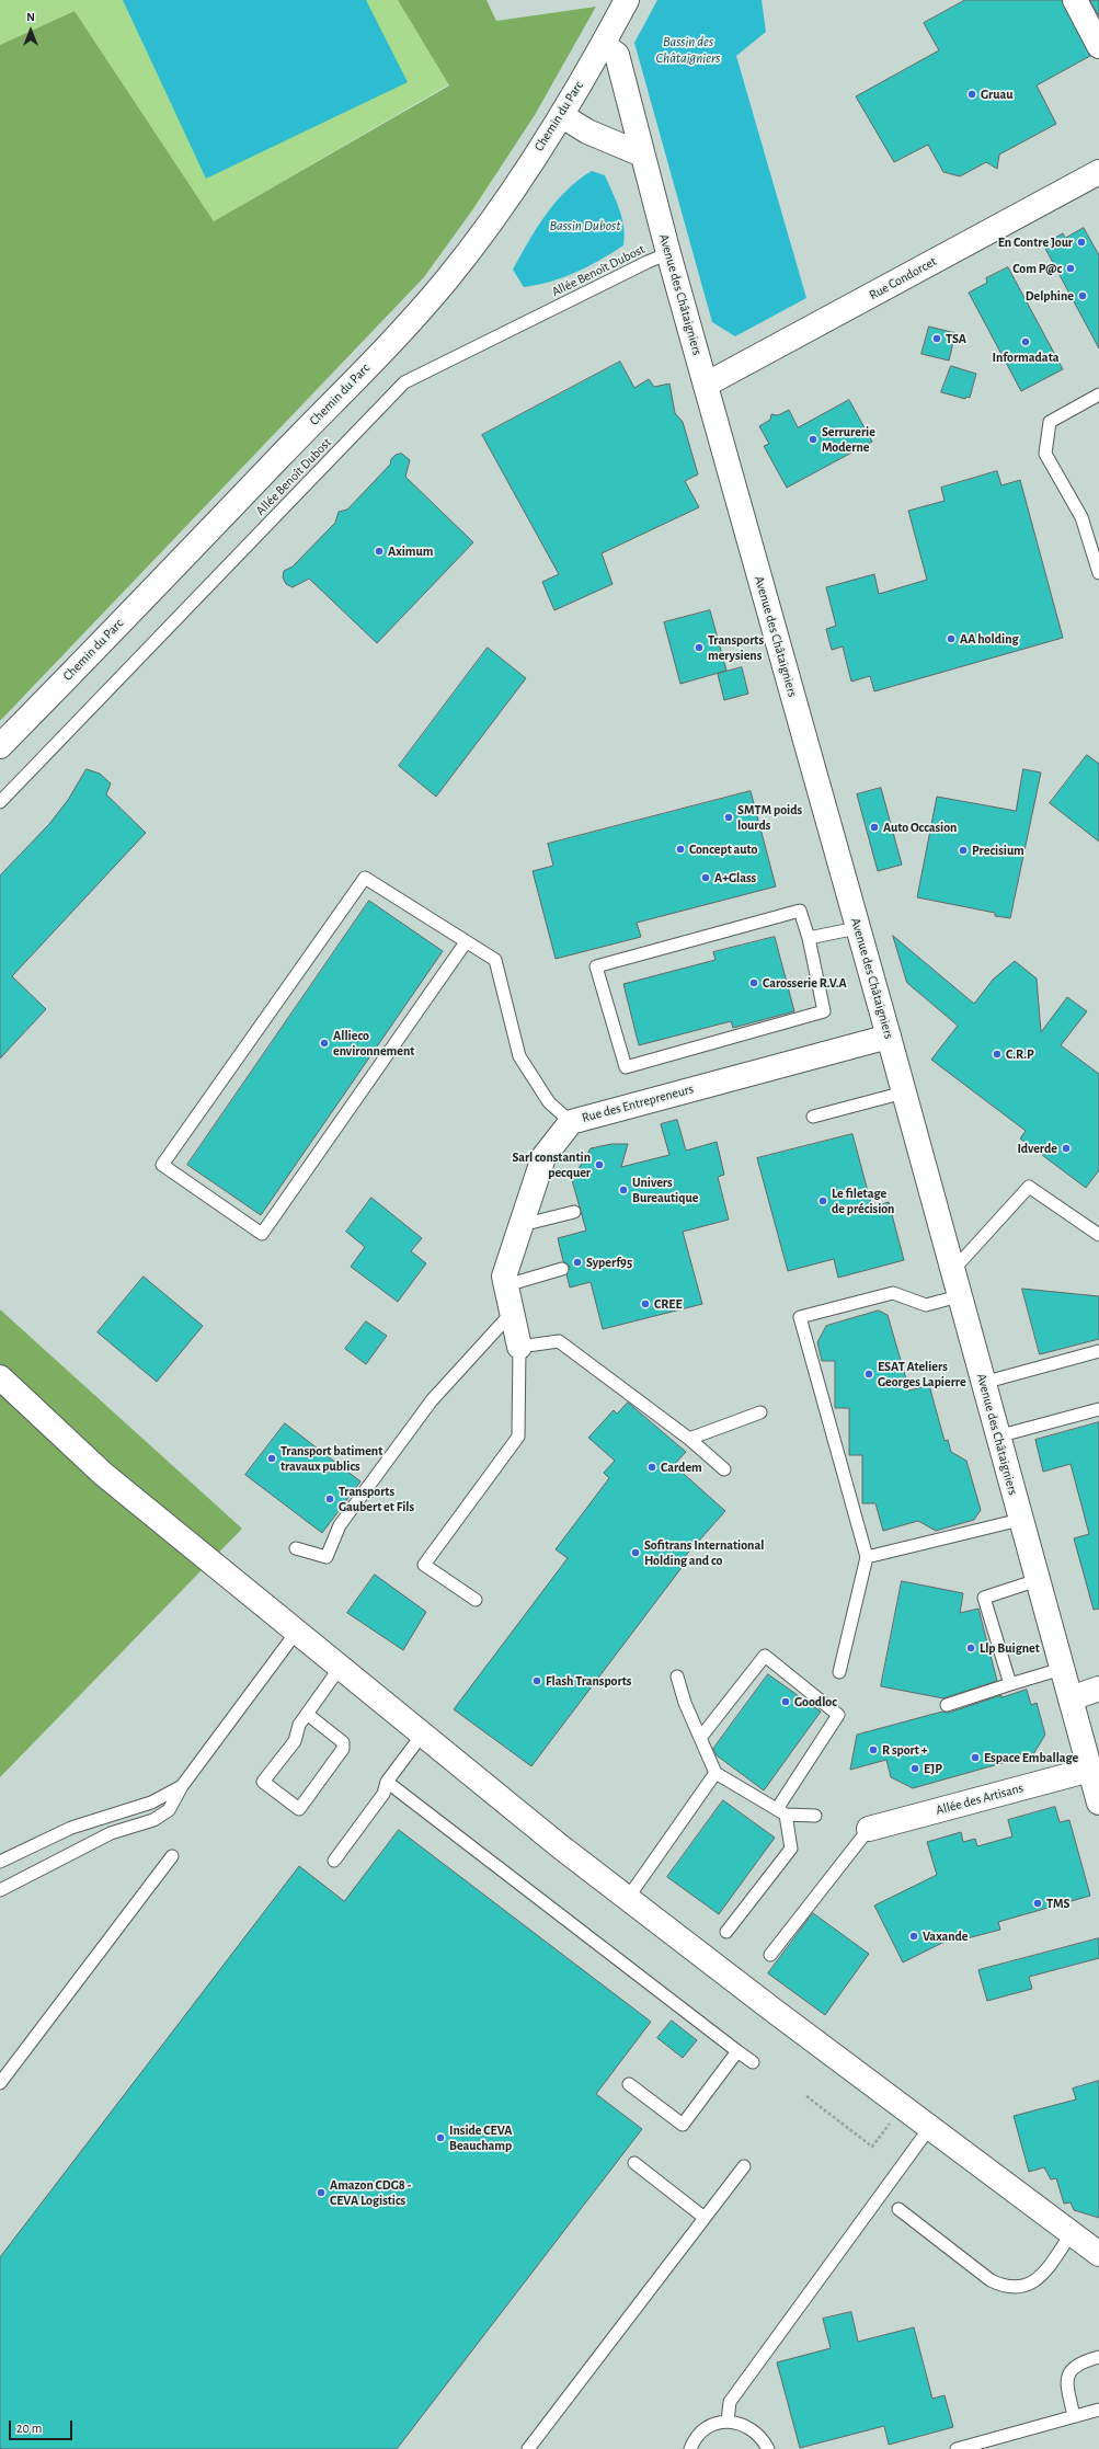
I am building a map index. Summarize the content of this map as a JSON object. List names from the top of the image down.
{
  "streets": {
    "street": [
      "Chemin du Parc",
      "Rue Condorcet",
      "Avenue des Châtaigniers",
      "Rue des Entrepreneurs",
      "Allée des Artisans"
    ],
    "lane": ["Allée Benoît Dubost"]
  },
  "crossings": [
    ["Chemin du Parc", "Avenue des Châtaigniers"],
    ["Allée Benoît Dubost", "Avenue des Châtaigniers"],
    ["Rue Condorcet", "Avenue des Châtaigniers"],
    ["Avenue des Châtaigniers", "Rue des Entrepreneurs"],
    ["Avenue des Châtaigniers", "Allée des Artisans"]
  ],
  "water": ["Bassin des Châtaigniers", "Bassin Dubost"],
  "places": [
    "Gruau",
    "En Contre Jour",
    "Com P@c",
    "Delphine",
    "TSA",
    "Informadata",
    "Serrurerie Moderne",
    "Aximum",
    "AA holding",
    "Transports merysiens",
    "SMTM poids lourds",
    "Auto Occasion",
    "Concept auto",
    "Precisium",
    "A+Glass",
    "Carosserie R.V.A",
    "Allieco environnement",
    "C.R.P",
    "Idverde",
    "Sarl constantin pecquer",
    "Univers Bureautique",
    "Le filetage de précision",
    "Syperf95",
    "CREE",
    "ESAT Ateliers Georges Lapierre",
    "Transport batiment travaux publics",
    "Cardem",
    "Transports Gaubert et Fils",
    "Sofitrans International Holding and co",
    "Llp Buignet",
    "Flash Transports",
    "Goodloc",
    "R sport +",
    "Espace Emballage",
    "EJP",
    "TMS",
    "Vaxande",
    "Inside CEVA Beauchamp",
    "Amazon CDG8 - CEVA Logistics"
  ],
  "scale_bar": "20 m",
  "north": "top"
}
